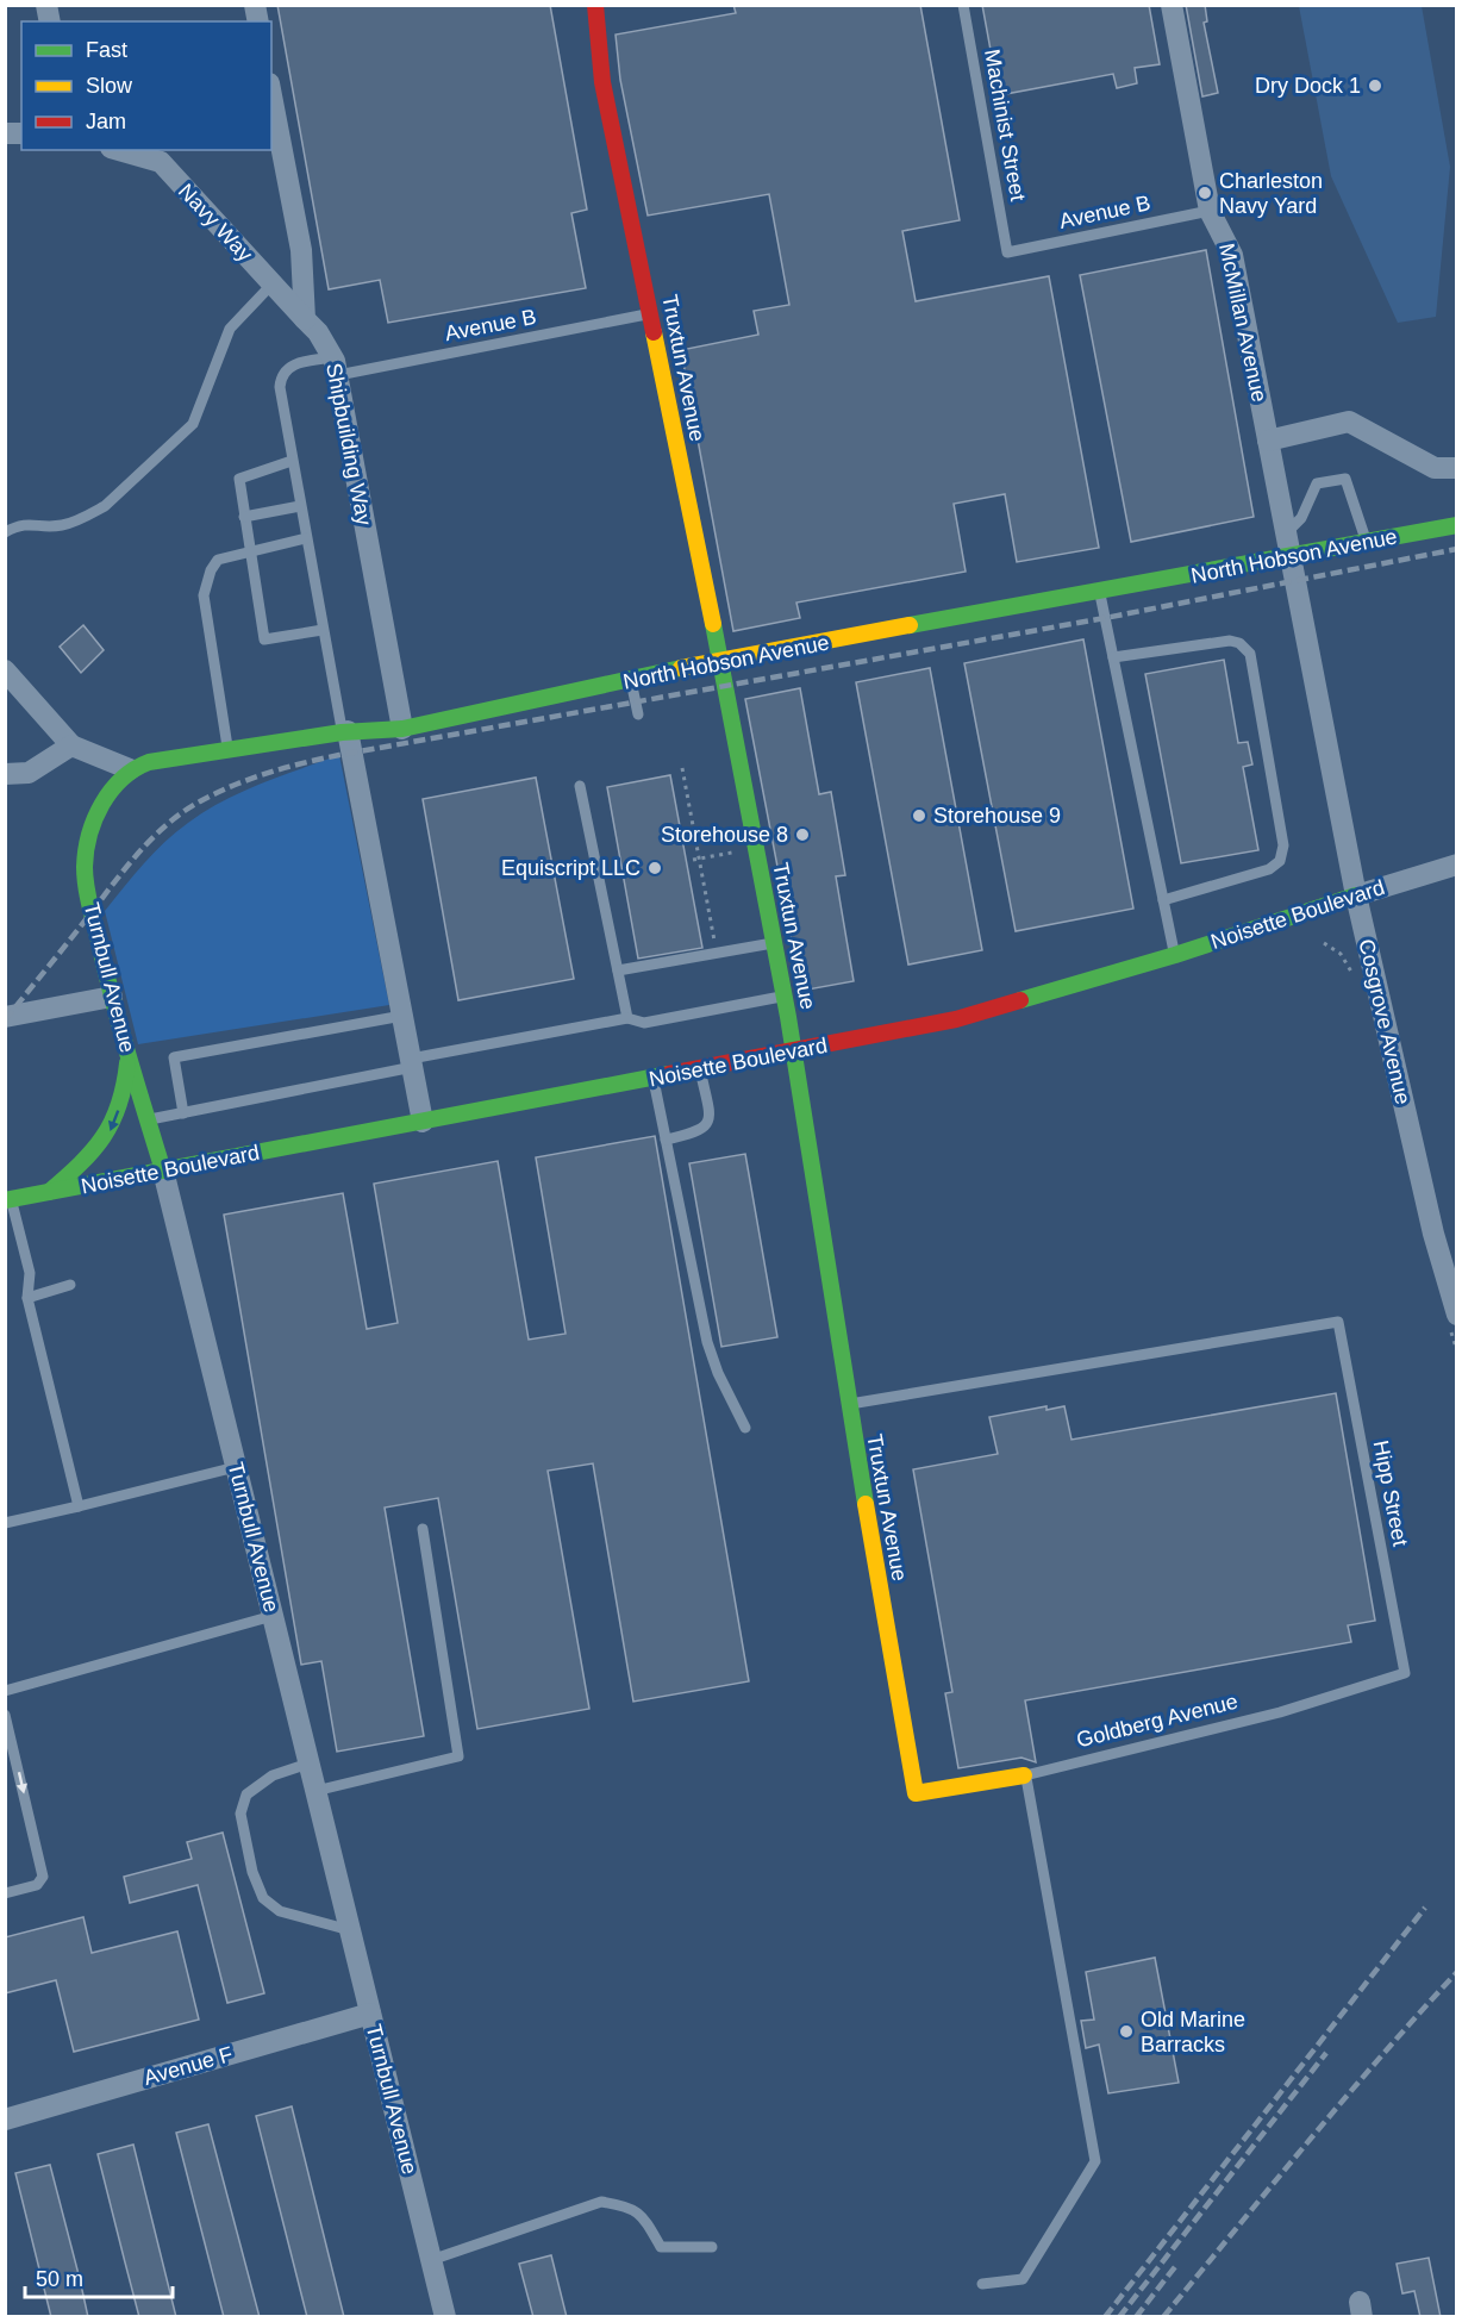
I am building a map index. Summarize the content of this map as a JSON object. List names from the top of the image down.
{
  "streets": {
    "street": [
      "Navy Way",
      "McMillan Avenue",
      "Truxtun Avenue",
      "Shipbuilding Way",
      "North Hobson Avenue",
      "Noisette Boulevard",
      "Turnbull Avenue",
      "Cosgrove Avenue",
      "Goldberg Avenue",
      "Avenue F"
    ],
    "lane": ["Machinist Street", "Avenue B", "Hipp Street"]
  },
  "crossings": [
    ["Machinist Street", "Avenue B"],
    ["Avenue B", "McMillan Avenue"],
    ["Avenue B", "Truxtun Avenue"],
    ["Avenue B", "Shipbuilding Way"],
    ["Navy Way", "Shipbuilding Way"],
    ["McMillan Avenue", "North Hobson Avenue"],
    ["McMillan Avenue", "Cosgrove Avenue"],
    ["Truxtun Avenue", "North Hobson Avenue"],
    ["Truxtun Avenue", "Noisette Boulevard"],
    ["Truxtun Avenue", "Hipp Street"],
    ["Truxtun Avenue", "Goldberg Avenue"],
    ["Shipbuilding Way", "North Hobson Avenue"],
    ["North Hobson Avenue", "Turnbull Avenue"],
    ["North Hobson Avenue", "Cosgrove Avenue"],
    ["Noisette Boulevard", "Turnbull Avenue"],
    ["Noisette Boulevard", "Cosgrove Avenue"],
    ["Turnbull Avenue", "Avenue F"],
    ["Hipp Street", "Goldberg Avenue"]
  ],
  "places": [
    "Dry Dock 1",
    "Charleston Navy Yard",
    "Storehouse 9",
    "Storehouse 8",
    "Equiscript LLC",
    "Old Marine Barracks"
  ],
  "legend": ["Fast", "Slow", "Jam"],
  "scale_bar": "50 m"
}
